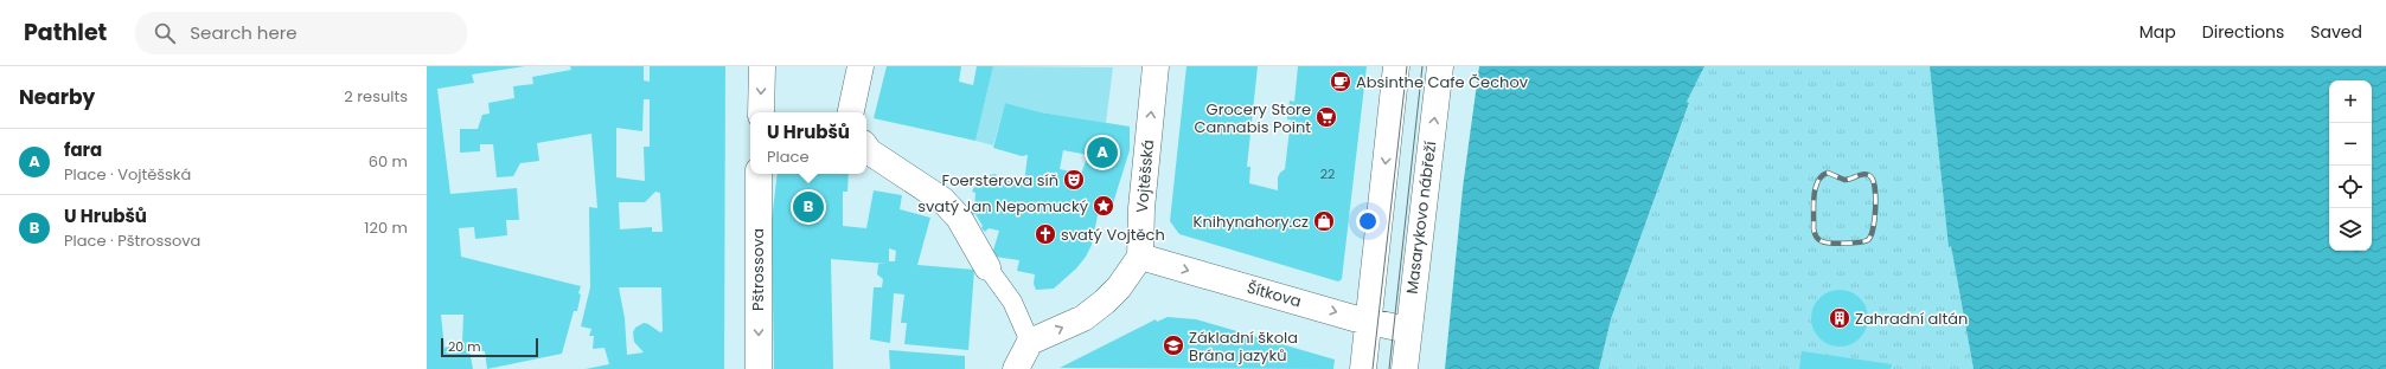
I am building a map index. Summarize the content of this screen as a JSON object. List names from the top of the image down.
{
  "streets": {
    "street": [
      "Vojtěšská",
      "Masarykovo nábřeží",
      "Pštrossova",
      "Šítkova"
    ]
  },
  "crossings": [
    ["Vojtěšská", "Šítkova"],
    ["Masarykovo nábřeží", "Šítkova"]
  ],
  "one_way": ["Vojtěšská", "Pštrossova", "Šítkova"],
  "places": {
    "cafe": ["Absinthe Cafe Čechov"],
    "supermarket": ["Grocery Store Cannabis Point"],
    "theatre": ["Foersterova síň"],
    "place": ["svatý Jan Nepomucký"],
    "shop": ["Knihynahory.cz"],
    "church": ["svatý Vojtěch"],
    "building": ["Zahradní altán"],
    "school or university": ["Základní škola Brána jazyků"]
  },
  "house_numbers": ["22"],
  "scale_bar": "20 m",
  "page": {
    "header": "Pathlet",
    "search": "Search here",
    "nav": ["Map", "Directions", "Saved"],
    "heading": ["Nearby", "2 results"],
    "map_buttons": ["+", "−"],
    "popup": ["U Hrubšů", "Place"],
    "list": [
      {
        "mark": "A",
        "name": "fara",
        "note": "Place · Vojtěšská",
        "value": "60 m"
      },
      {
        "mark": "B",
        "name": "U Hrubšů",
        "note": "Place · Pštrossova",
        "value": "120 m"
      }
    ],
    "pins": ["A", "B"],
    "scale": "20 m"
  }
}
